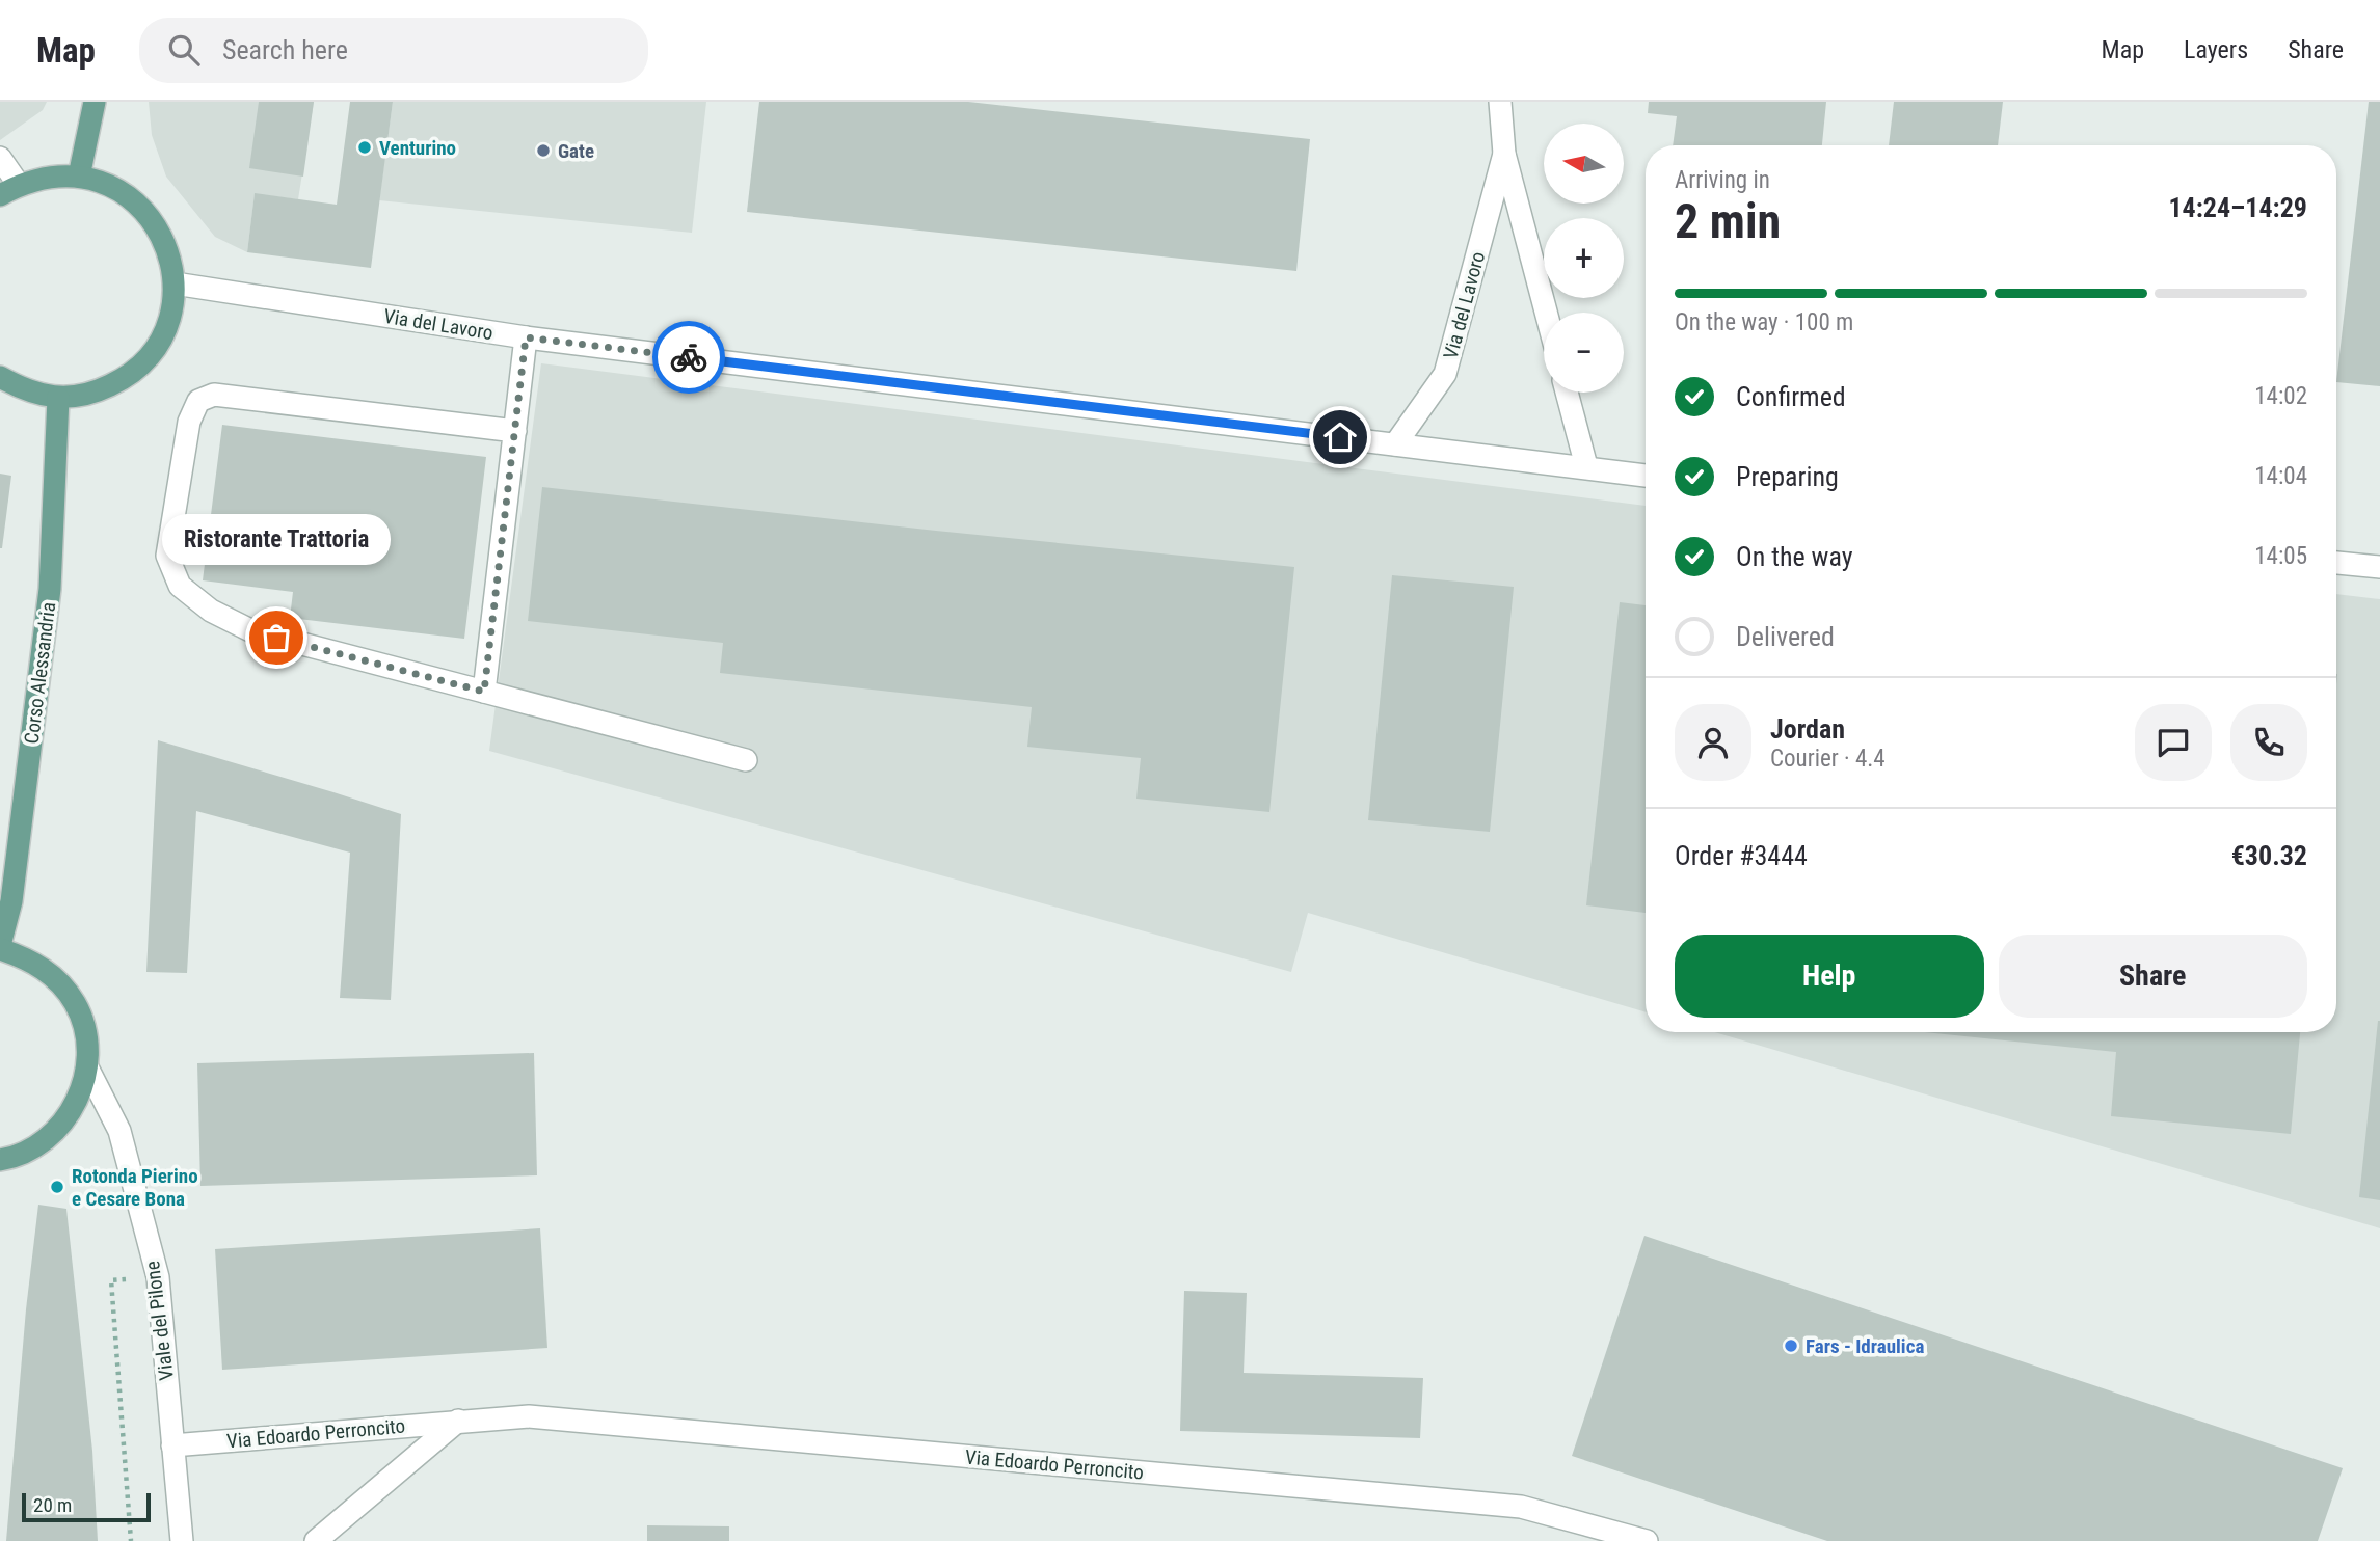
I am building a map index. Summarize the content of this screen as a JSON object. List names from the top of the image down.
{
  "streets": {
    "main road": ["Corso Alessandria"],
    "street": ["Via del Lavoro", "Viale del Pilone", "Via Edoardo Perroncito"]
  },
  "crossings": [
    ["Viale del Pilone", "Via Edoardo Perroncito"]
  ],
  "places": [
    "Venturino",
    "Gate",
    "Ristorante Trattoria",
    "Rotonda Pierino e Cesare Bona",
    "Fars - Idraulica"
  ],
  "scale_bar": "20 m",
  "north": "left",
  "page": {
    "header": "Map",
    "search": "Search here",
    "nav": ["Map", "Layers", "Share"],
    "map_buttons": ["+", "−"],
    "heading": ["2 min", "Arriving in", "14:24–14:29"],
    "panel": [
      "Jordan",
      "Courier · 4.4",
      "Order #3444",
      "€30.32"
    ],
    "bar": "On the way · 100 m",
    "list": [
      ["Confirmed", "14:02"],
      ["Preparing", "14:04"],
      ["On the way", "14:05"],
      "Delivered"
    ],
    "bubble": "Ristorante Trattoria",
    "buttons": ["Help", "Share"],
    "scale": "20 m"
  }
}
